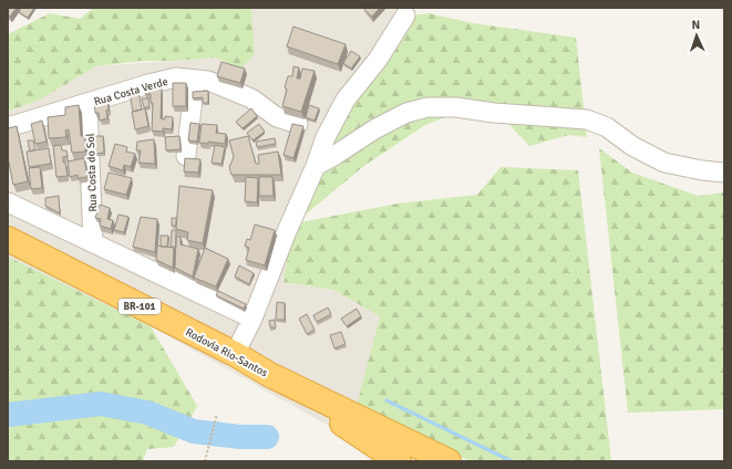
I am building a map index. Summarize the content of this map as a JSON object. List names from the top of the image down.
{
  "streets": {
    "highway": ["BR-101", "Rodovia Rio-Santos"],
    "street": ["Rua Costa Verde", "Rua Costa do Sol"]
  },
  "crossings": [
    ["Rua Costa Verde", "Rua Costa do Sol"]
  ],
  "north": "top"
}
